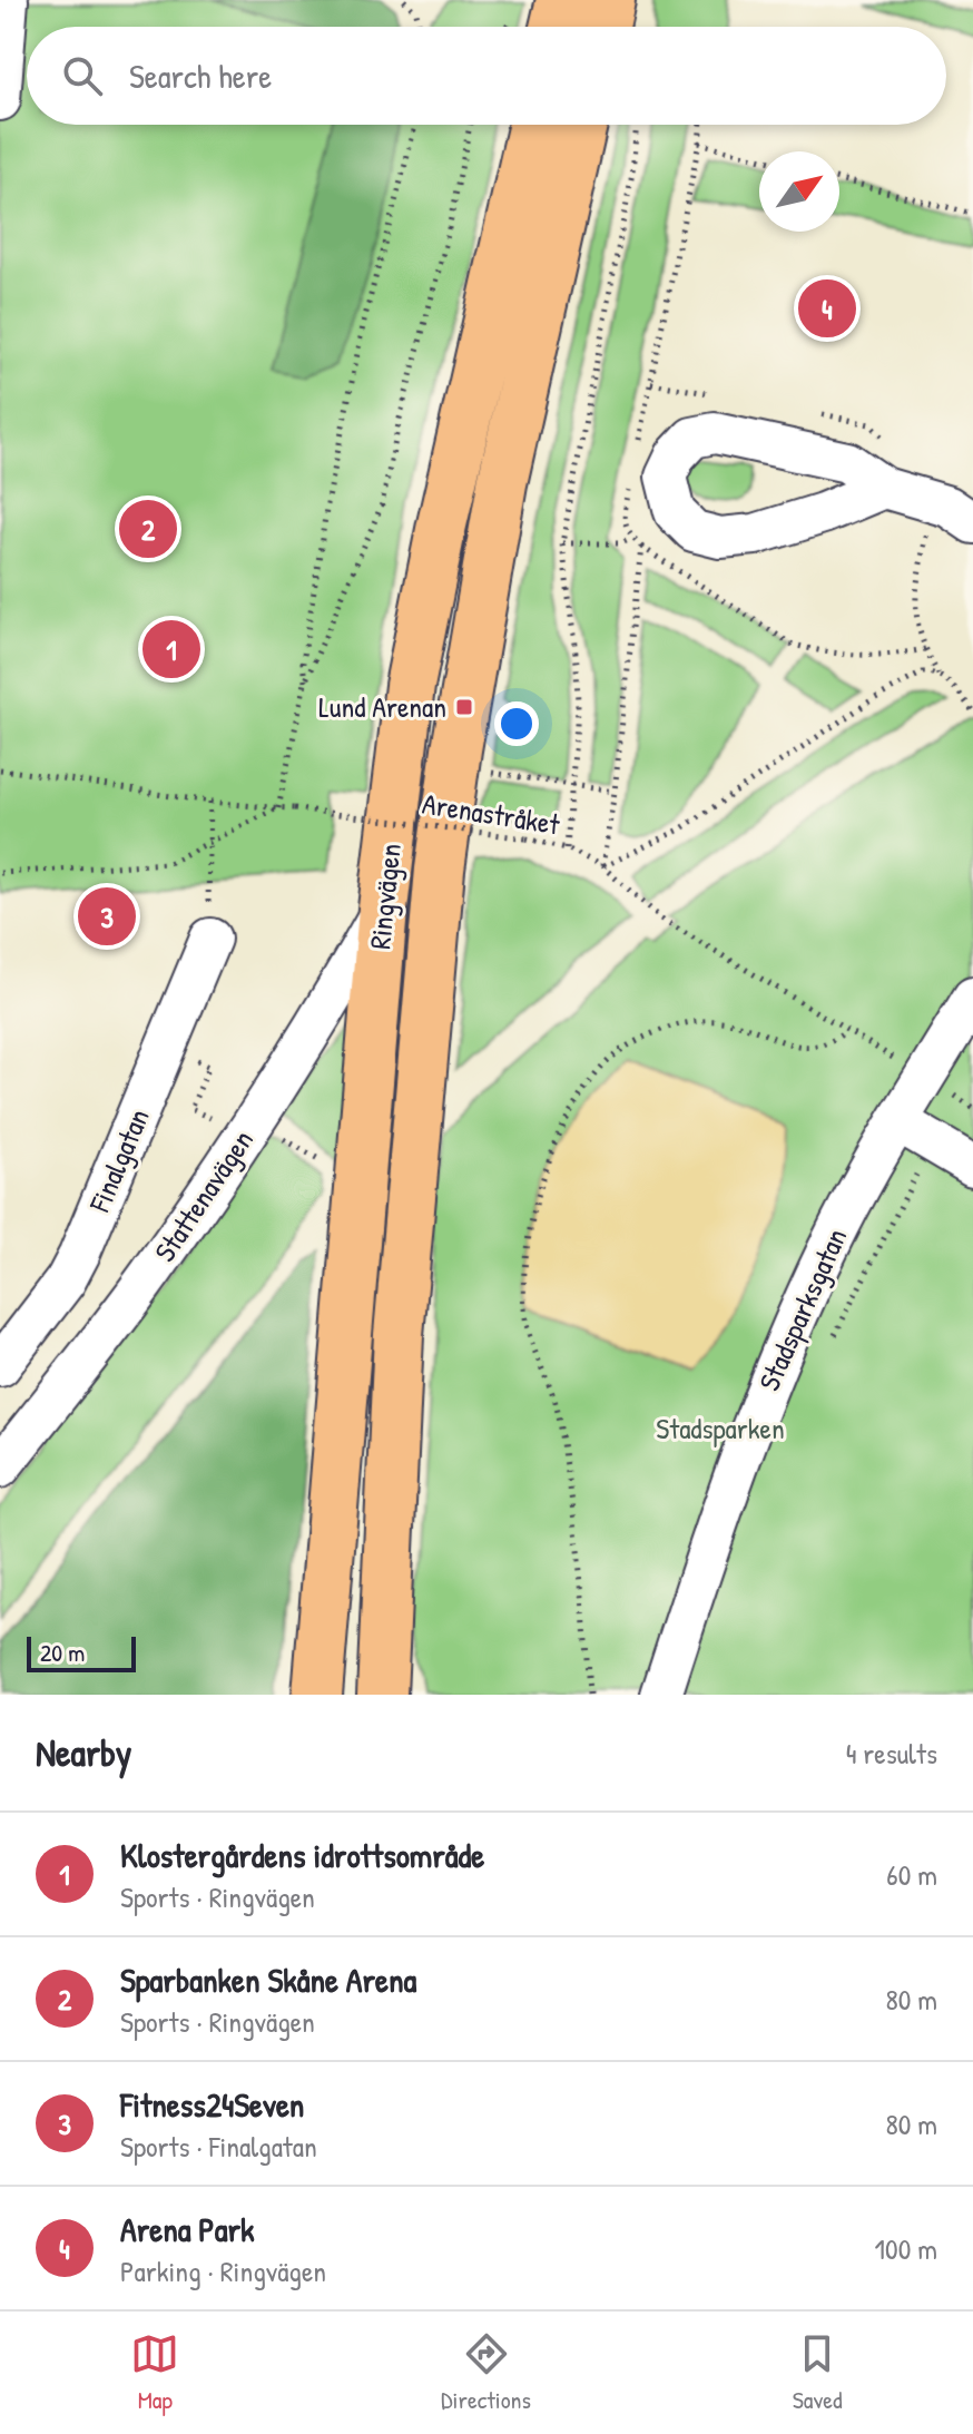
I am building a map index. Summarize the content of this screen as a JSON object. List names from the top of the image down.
{
  "streets": {
    "main road": ["Ringvägen"],
    "street": ["Finalgatan", "Stattenavägen", "Stadsparksgatan"],
    "path": ["Arenastråket"]
  },
  "crossings": [
    ["Arenastråket", "Stadsparksgatan"],
    ["Ringvägen", "Stattenavägen"]
  ],
  "parks": ["Stadsparken"],
  "places": {
    "transit": ["Lund Arenan"]
  },
  "scale_bar": "20 m",
  "north": "top right",
  "page": {
    "search": "Search here",
    "pins": [
      "4",
      "2",
      "1",
      "3"
    ],
    "scale": "20 m",
    "heading": ["Nearby", "4 results"],
    "list": [
      {
        "mark": "1",
        "name": "Klostergårdens idrottsområde",
        "note": "Sports · Ringvägen",
        "value": "60 m"
      },
      {
        "mark": "2",
        "name": "Sparbanken Skåne Arena",
        "note": "Sports · Ringvägen",
        "value": "80 m"
      },
      {
        "mark": "3",
        "name": "Fitness24Seven",
        "note": "Sports · Finalgatan",
        "value": "80 m"
      },
      {
        "mark": "4",
        "name": "Arena Park",
        "note": "Parking · Ringvägen",
        "value": "100 m"
      }
    ],
    "nav": ["Map", "Directions", "Saved"]
  }
}
